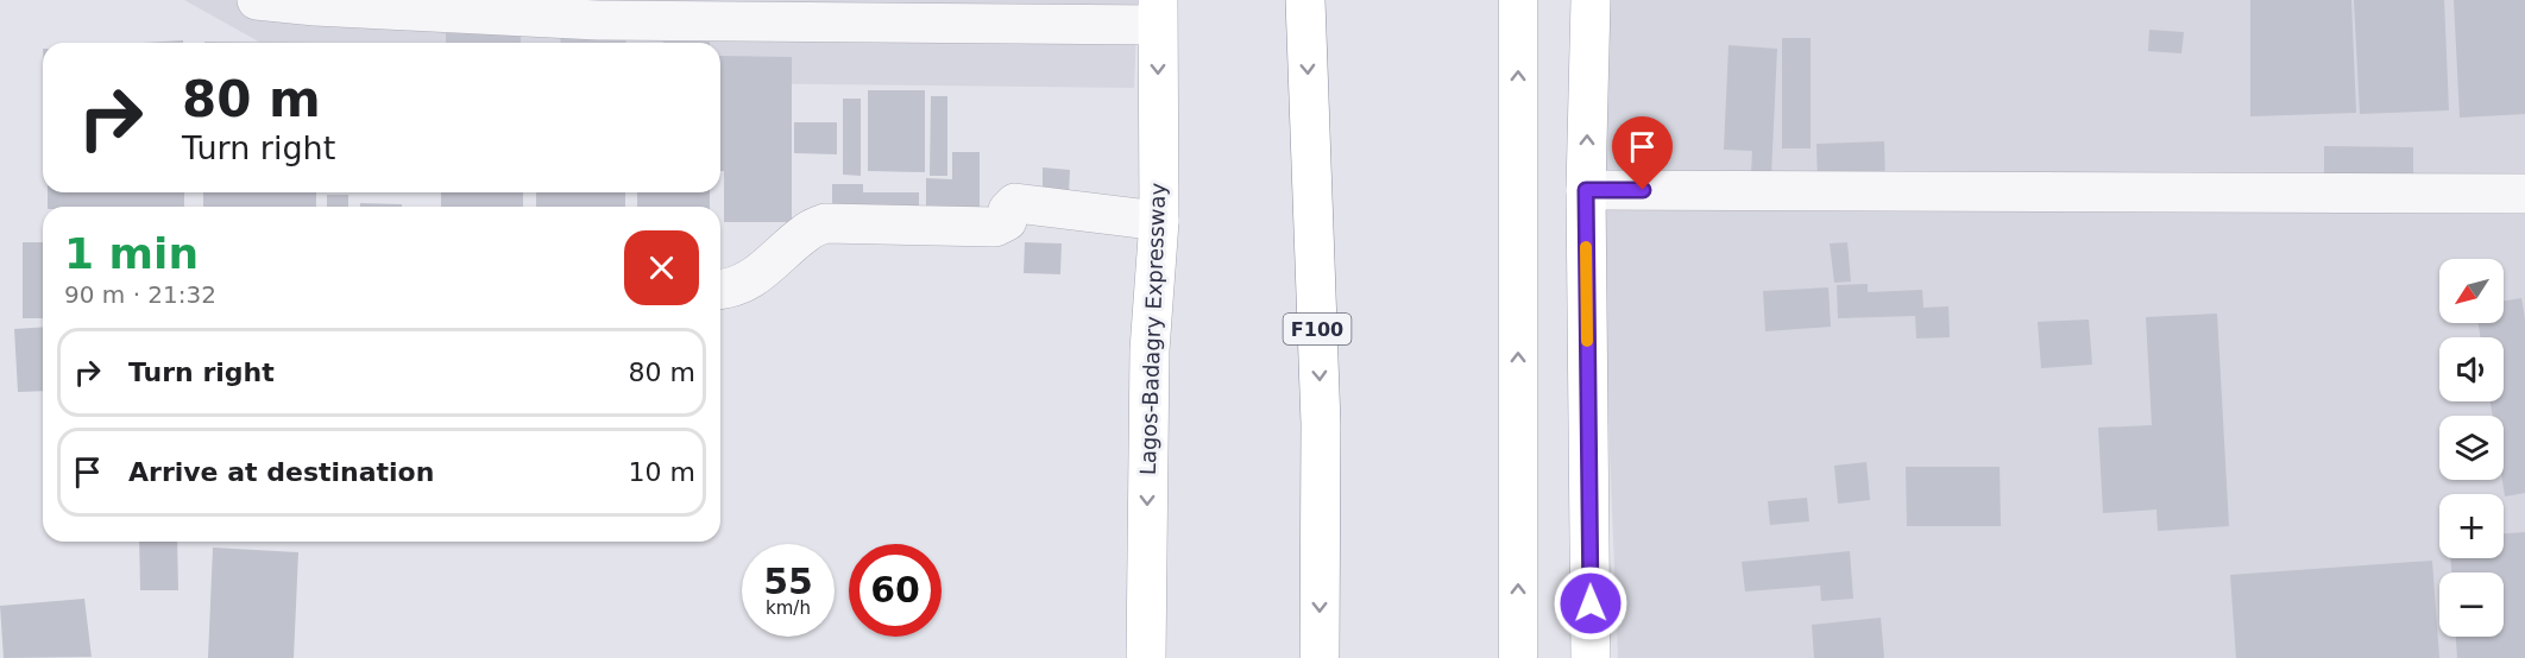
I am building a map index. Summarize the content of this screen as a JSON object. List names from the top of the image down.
{
  "streets": {
    "main road": ["Lagos-Badagry Expressway", "F100"]
  },
  "north": "bottom left",
  "page": {
    "turn": ["80 m", "Turn right"],
    "heading": ["1 min", "90 m · 21:32"],
    "map_buttons": ["+", "−"],
    "list": [
      {
        "name": "Turn right",
        "value": "80 m"
      },
      {
        "name": "Arrive at destination",
        "value": "10 m"
      }
    ],
    "speed": "55 km/h",
    "limit": "60"
  }
}
